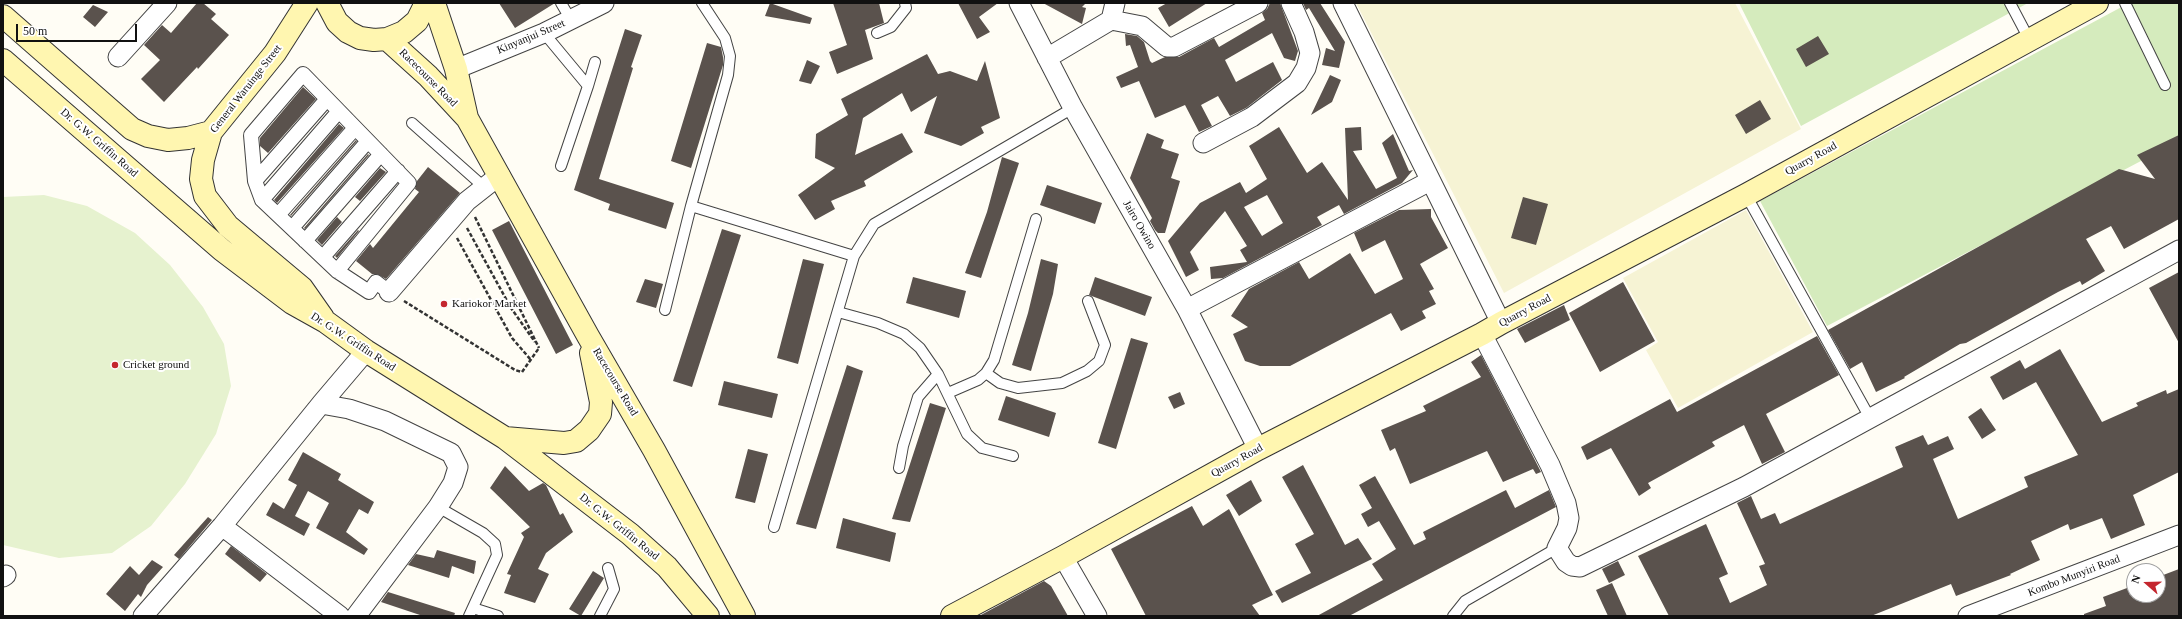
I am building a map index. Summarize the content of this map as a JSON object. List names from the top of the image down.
{
  "streets": {
    "main road": [
      "Racecourse Road",
      "General Waruinge Street",
      "Dr. G.W. Griffin Road",
      "Quarry Road"
    ],
    "street": ["Kinyanjui Street", "Jairo Owino", "Kombo Munyiri Road"]
  },
  "crossings": [
    ["General Waruinge Street", "Dr. G.W. Griffin Road"],
    ["Quarry Road", "Jairo Owino"]
  ],
  "places": ["Kariokor Market", "Cricket ground"],
  "scale_bar": "50 m",
  "north": "left"
}
